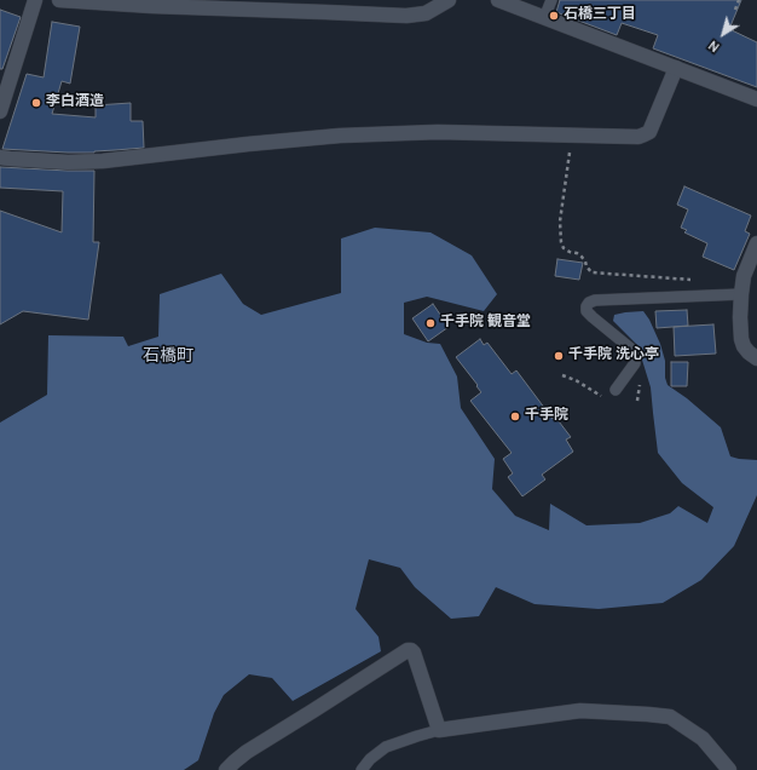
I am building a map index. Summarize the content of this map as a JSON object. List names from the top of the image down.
{
  "districts": ["石橋町"],
  "places": [
    "石橋三丁目",
    "李白酒造",
    "千手院 観音堂",
    "千手院 洗心亭",
    "千手院"
  ],
  "north": "bottom left"
}
